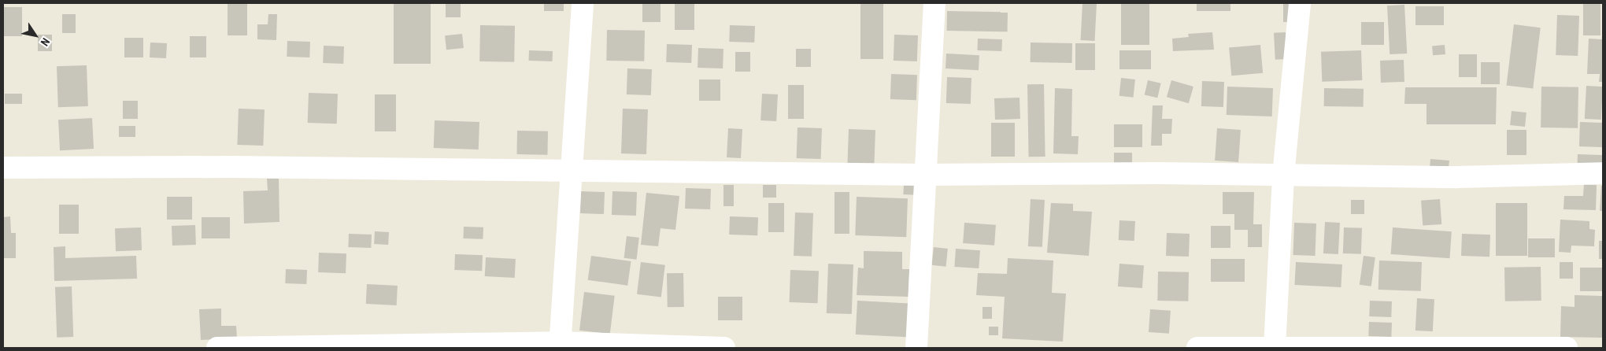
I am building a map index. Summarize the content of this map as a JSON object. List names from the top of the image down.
{
  "north": "bottom right"
}
